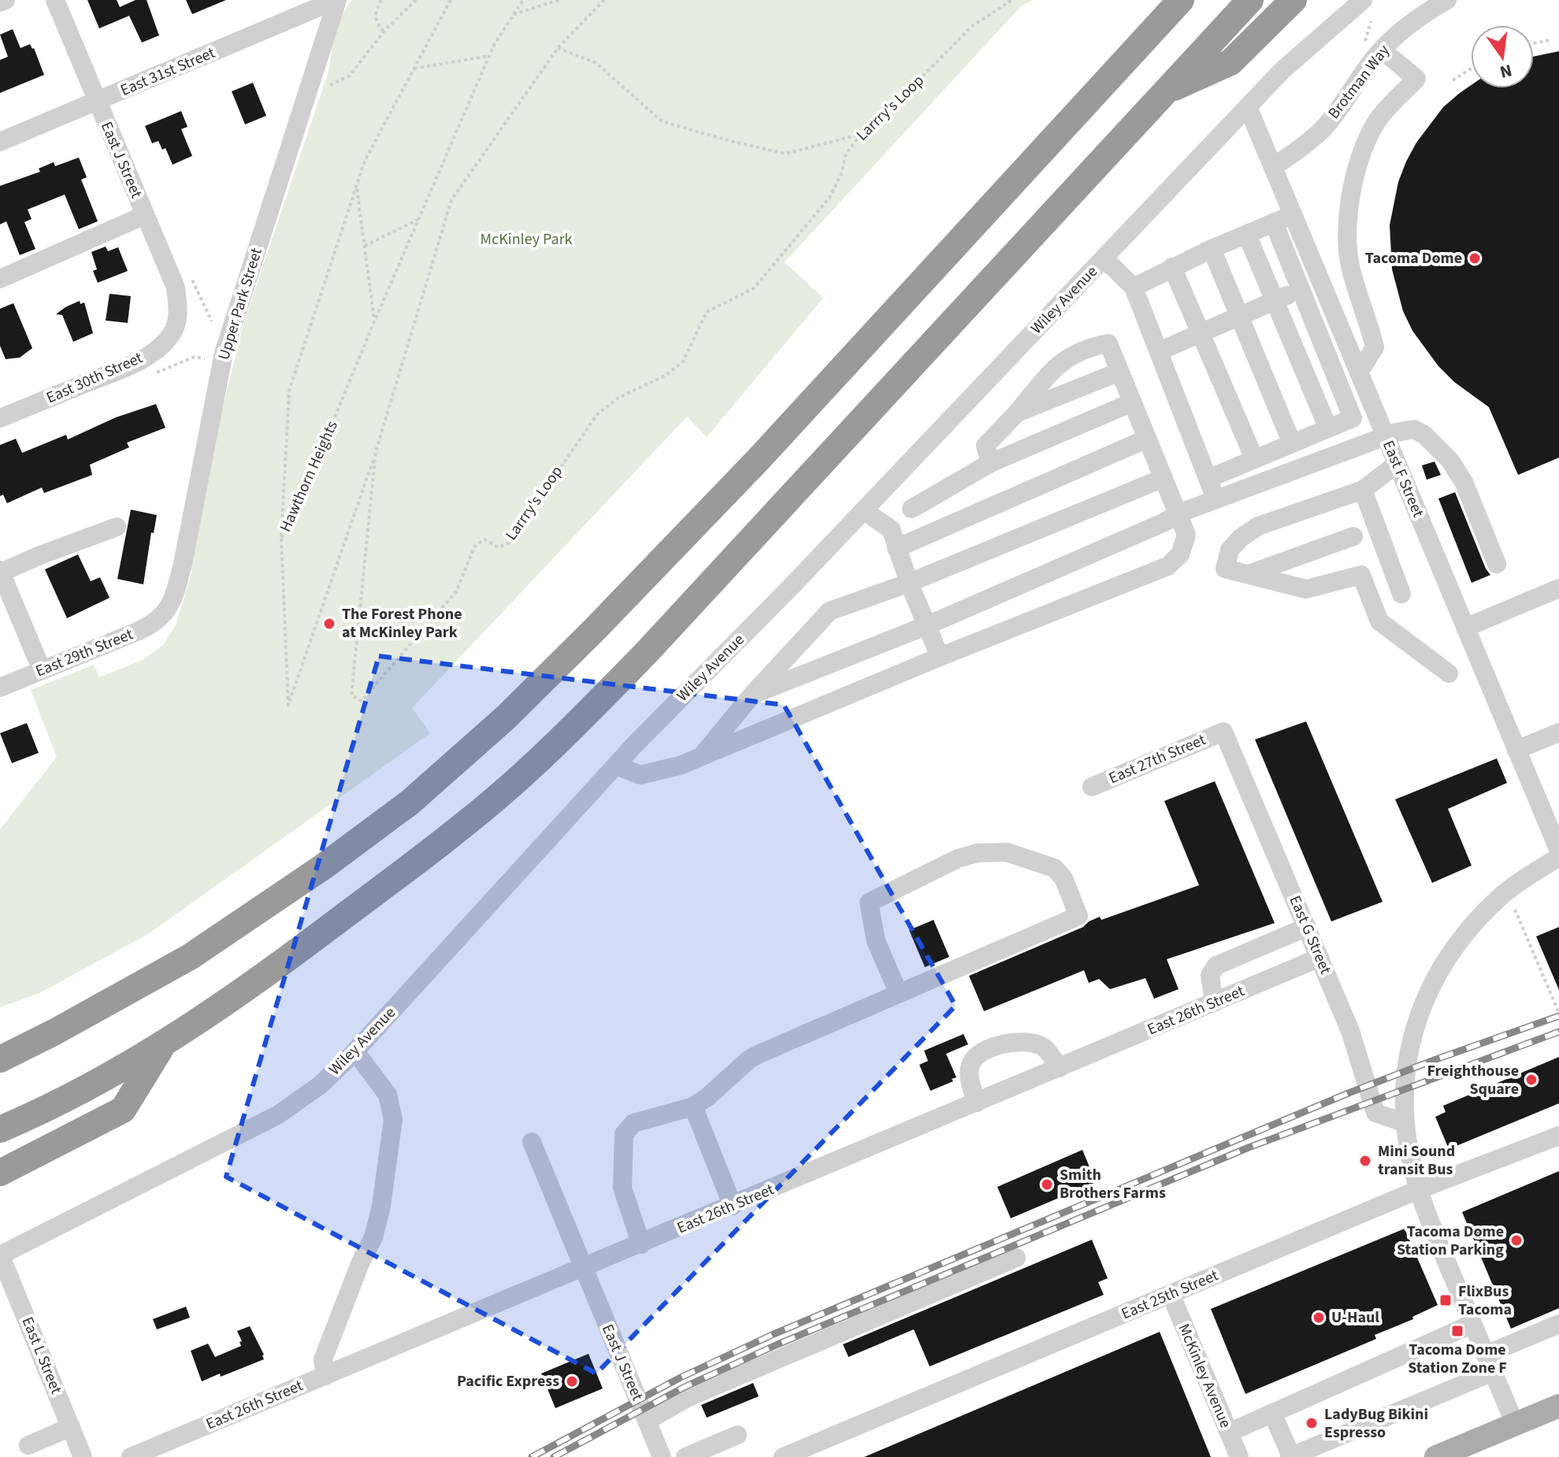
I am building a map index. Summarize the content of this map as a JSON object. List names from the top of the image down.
{
  "streets": {
    "street": [
      "East 31st Street",
      "Brotman Way",
      "East J Street",
      "Wiley Avenue",
      "Upper Park Street",
      "East 30th Street",
      "East F Street",
      "East 29th Street",
      "East 27th Street",
      "East G Street",
      "East 26th Street",
      "East 25th Street",
      "East L Street",
      "McKinley Avenue"
    ],
    "path": ["Larrry's Loop", "Hawthorn Heights"]
  },
  "crossings": [
    ["East 31st Street", "East J Street"],
    ["East 31st Street", "Upper Park Street"],
    ["Brotman Way", "East F Street"],
    ["East J Street", "East 30th Street"],
    ["East J Street", "East 26th Street"],
    ["Wiley Avenue", "East F Street"],
    ["Wiley Avenue", "East L Street"],
    ["Upper Park Street", "East 29th Street"],
    ["East 27th Street", "East G Street"],
    ["East G Street", "East 26th Street"],
    ["East 25th Street", "McKinley Avenue"]
  ],
  "parks": ["McKinley Park"],
  "places": {
    "other": [
      "Tacoma Dome",
      "The Forest Phone at McKinley Park",
      "Freighthouse Square",
      "Mini Sound transit Bus",
      "Smith Brothers Farms",
      "Tacoma Dome Station Parking",
      "U-Haul",
      "Pacific Express",
      "LadyBug Bikini Espresso"
    ],
    "transit": ["FlixBus Tacoma", "Tacoma Dome Station Zone F"]
  },
  "north": "bottom"
}
